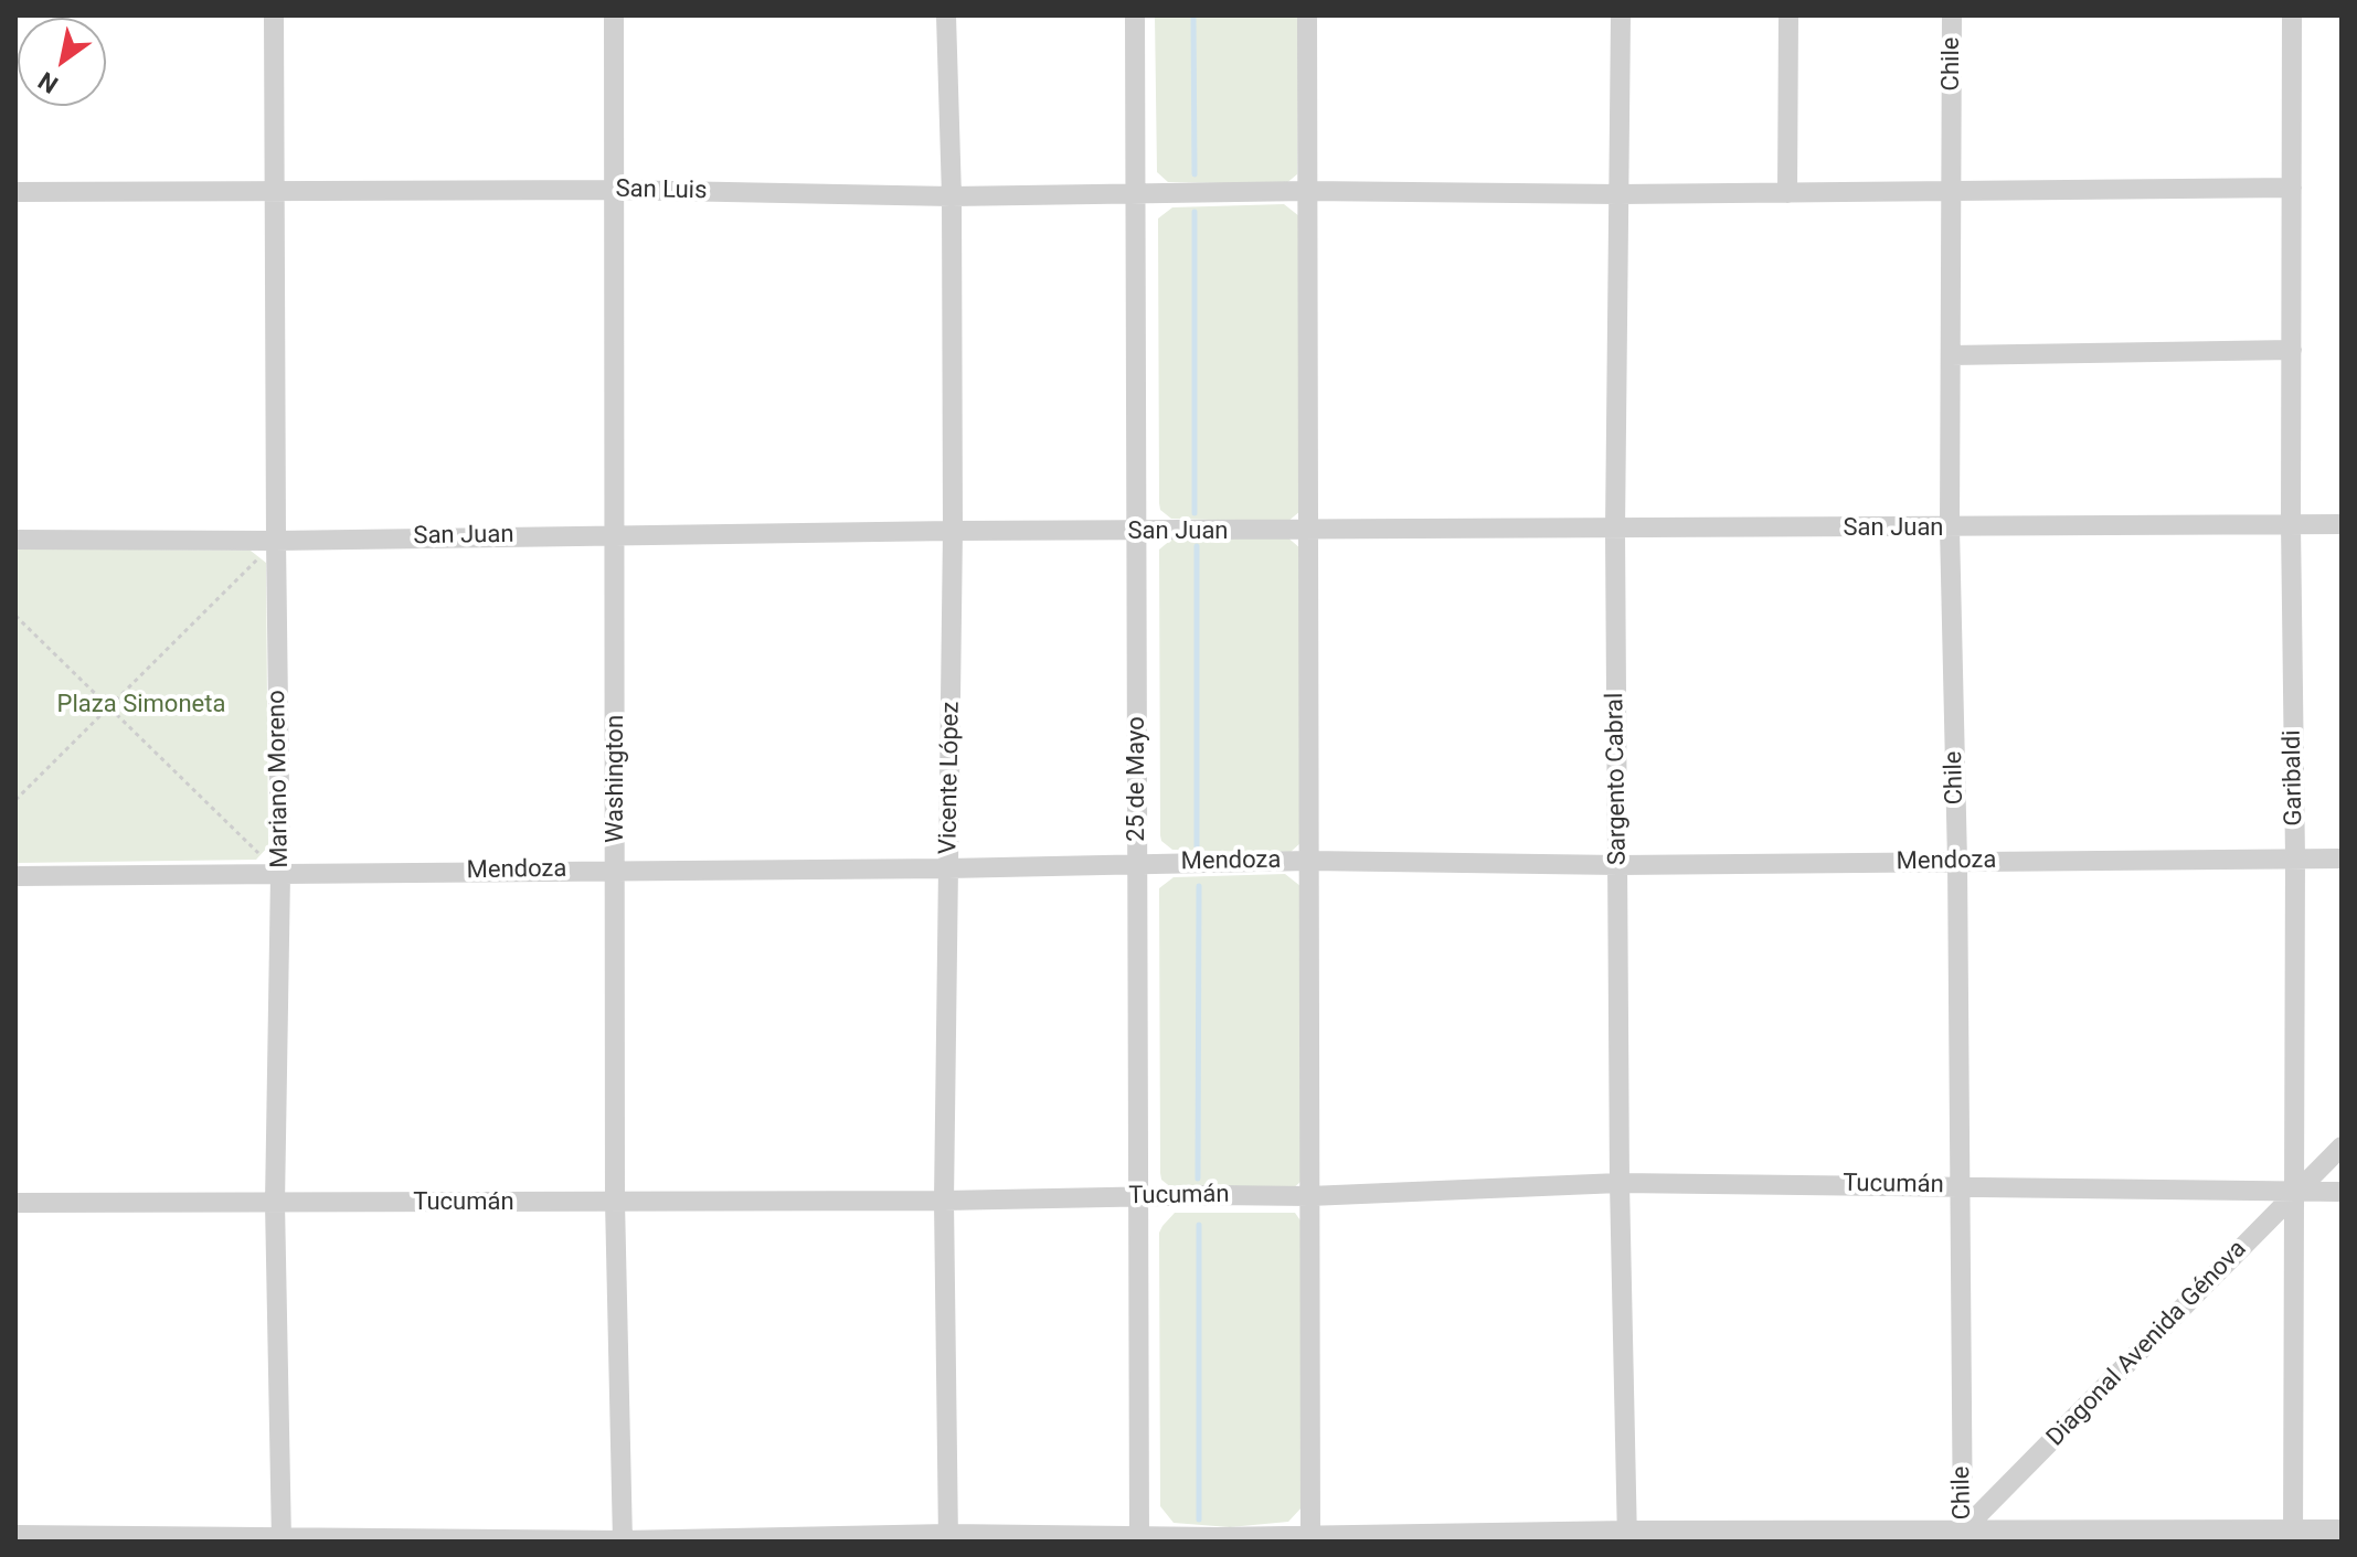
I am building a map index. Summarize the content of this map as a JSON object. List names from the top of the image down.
{
  "streets": {
    "street": [
      "Chile",
      "San Luis",
      "San Juan",
      "Vicente López",
      "Garibaldi",
      "Mariano Moreno",
      "Washington",
      "25 de Mayo",
      "Sargento Cabral",
      "Mendoza",
      "Tucumán",
      "Diagonal Avenida Génova"
    ]
  },
  "crossings": [
    ["Chile", "San Luis"],
    ["Chile", "San Juan"],
    ["Chile", "Mendoza"],
    ["Chile", "Tucumán"],
    ["Chile", "Diagonal Avenida Génova"],
    ["San Luis", "Vicente López"],
    ["San Luis", "Garibaldi"],
    ["San Luis", "Mariano Moreno"],
    ["San Luis", "Washington"],
    ["San Luis", "25 de Mayo"],
    ["San Luis", "Sargento Cabral"],
    ["San Juan", "Vicente López"],
    ["San Juan", "Garibaldi"],
    ["San Juan", "Mariano Moreno"],
    ["San Juan", "Washington"],
    ["San Juan", "25 de Mayo"],
    ["San Juan", "Sargento Cabral"],
    ["Vicente López", "Mendoza"],
    ["Vicente López", "Tucumán"],
    ["Garibaldi", "Mendoza"],
    ["Garibaldi", "Tucumán"],
    ["Garibaldi", "Diagonal Avenida Génova"],
    ["Mariano Moreno", "Mendoza"],
    ["Mariano Moreno", "Tucumán"],
    ["Washington", "Mendoza"],
    ["Washington", "Tucumán"],
    ["25 de Mayo", "Mendoza"],
    ["25 de Mayo", "Tucumán"],
    ["Sargento Cabral", "Mendoza"],
    ["Sargento Cabral", "Tucumán"],
    ["Tucumán", "Diagonal Avenida Génova"]
  ],
  "parks": ["Plaza Simoneta"],
  "north": "bottom left"
}
